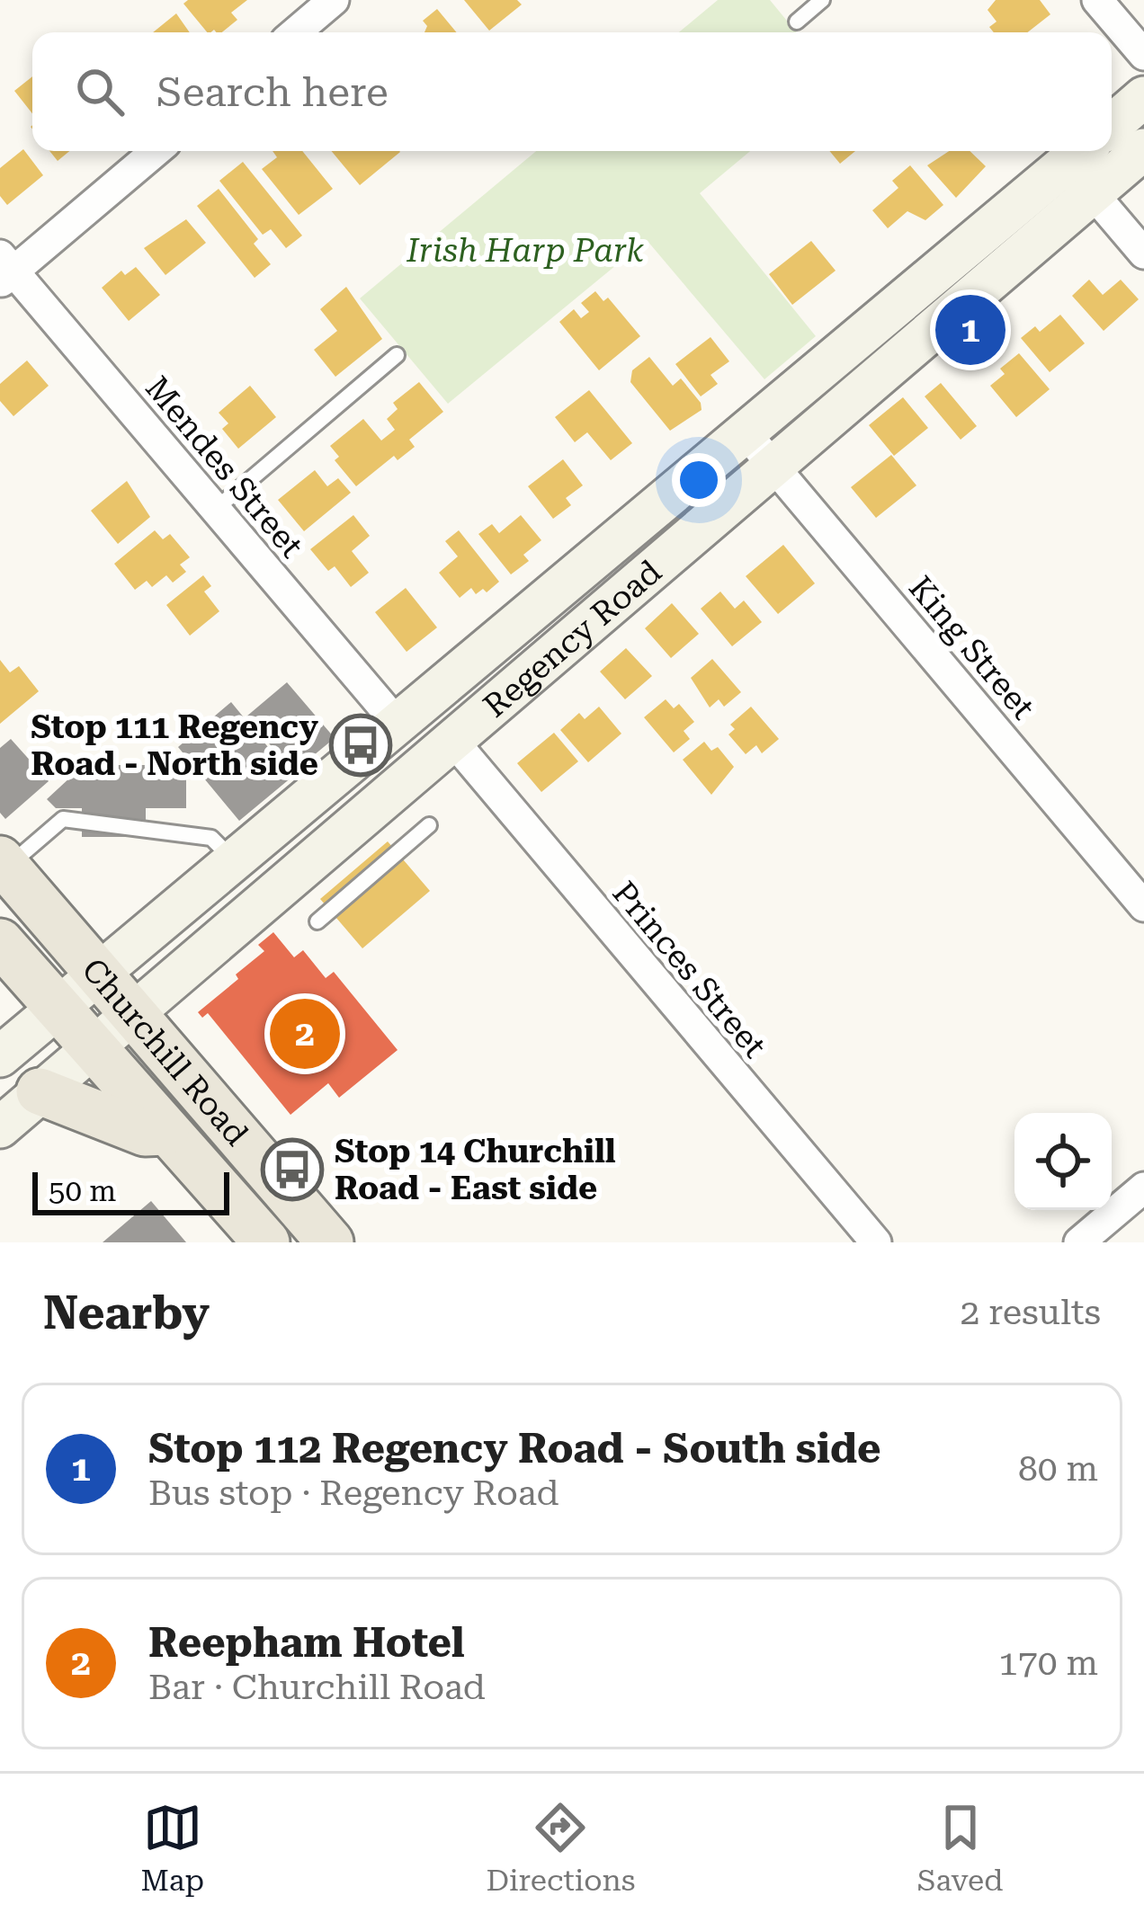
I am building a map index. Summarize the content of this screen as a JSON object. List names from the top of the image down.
{
  "streets": {
    "main road": ["Regency Road", "Churchill Road"],
    "street": ["Mendes Street", "King Street", "Princes Street"]
  },
  "crossings": [
    ["Mendes Street", "Regency Road"],
    ["Regency Road", "King Street"],
    ["Regency Road", "Princes Street"],
    ["Regency Road", "Churchill Road"]
  ],
  "parks": ["Irish Harp Park"],
  "places": {
    "bus stop": ["Stop 111 Regency Road - North side", "Stop 14 Churchill Road - East side"]
  },
  "scale_bar": "50 m",
  "page": {
    "search": "Search here",
    "pins": ["1", "2"],
    "scale": "50 m",
    "heading": ["Nearby", "2 results"],
    "list": [
      {
        "mark": "1",
        "name": "Stop 112 Regency Road - South side",
        "note": "Bus stop · Regency Road",
        "value": "80 m"
      },
      {
        "mark": "2",
        "name": "Reepham Hotel",
        "note": "Bar · Churchill Road",
        "value": "170 m"
      }
    ],
    "nav": ["Map", "Directions", "Saved"]
  }
}
